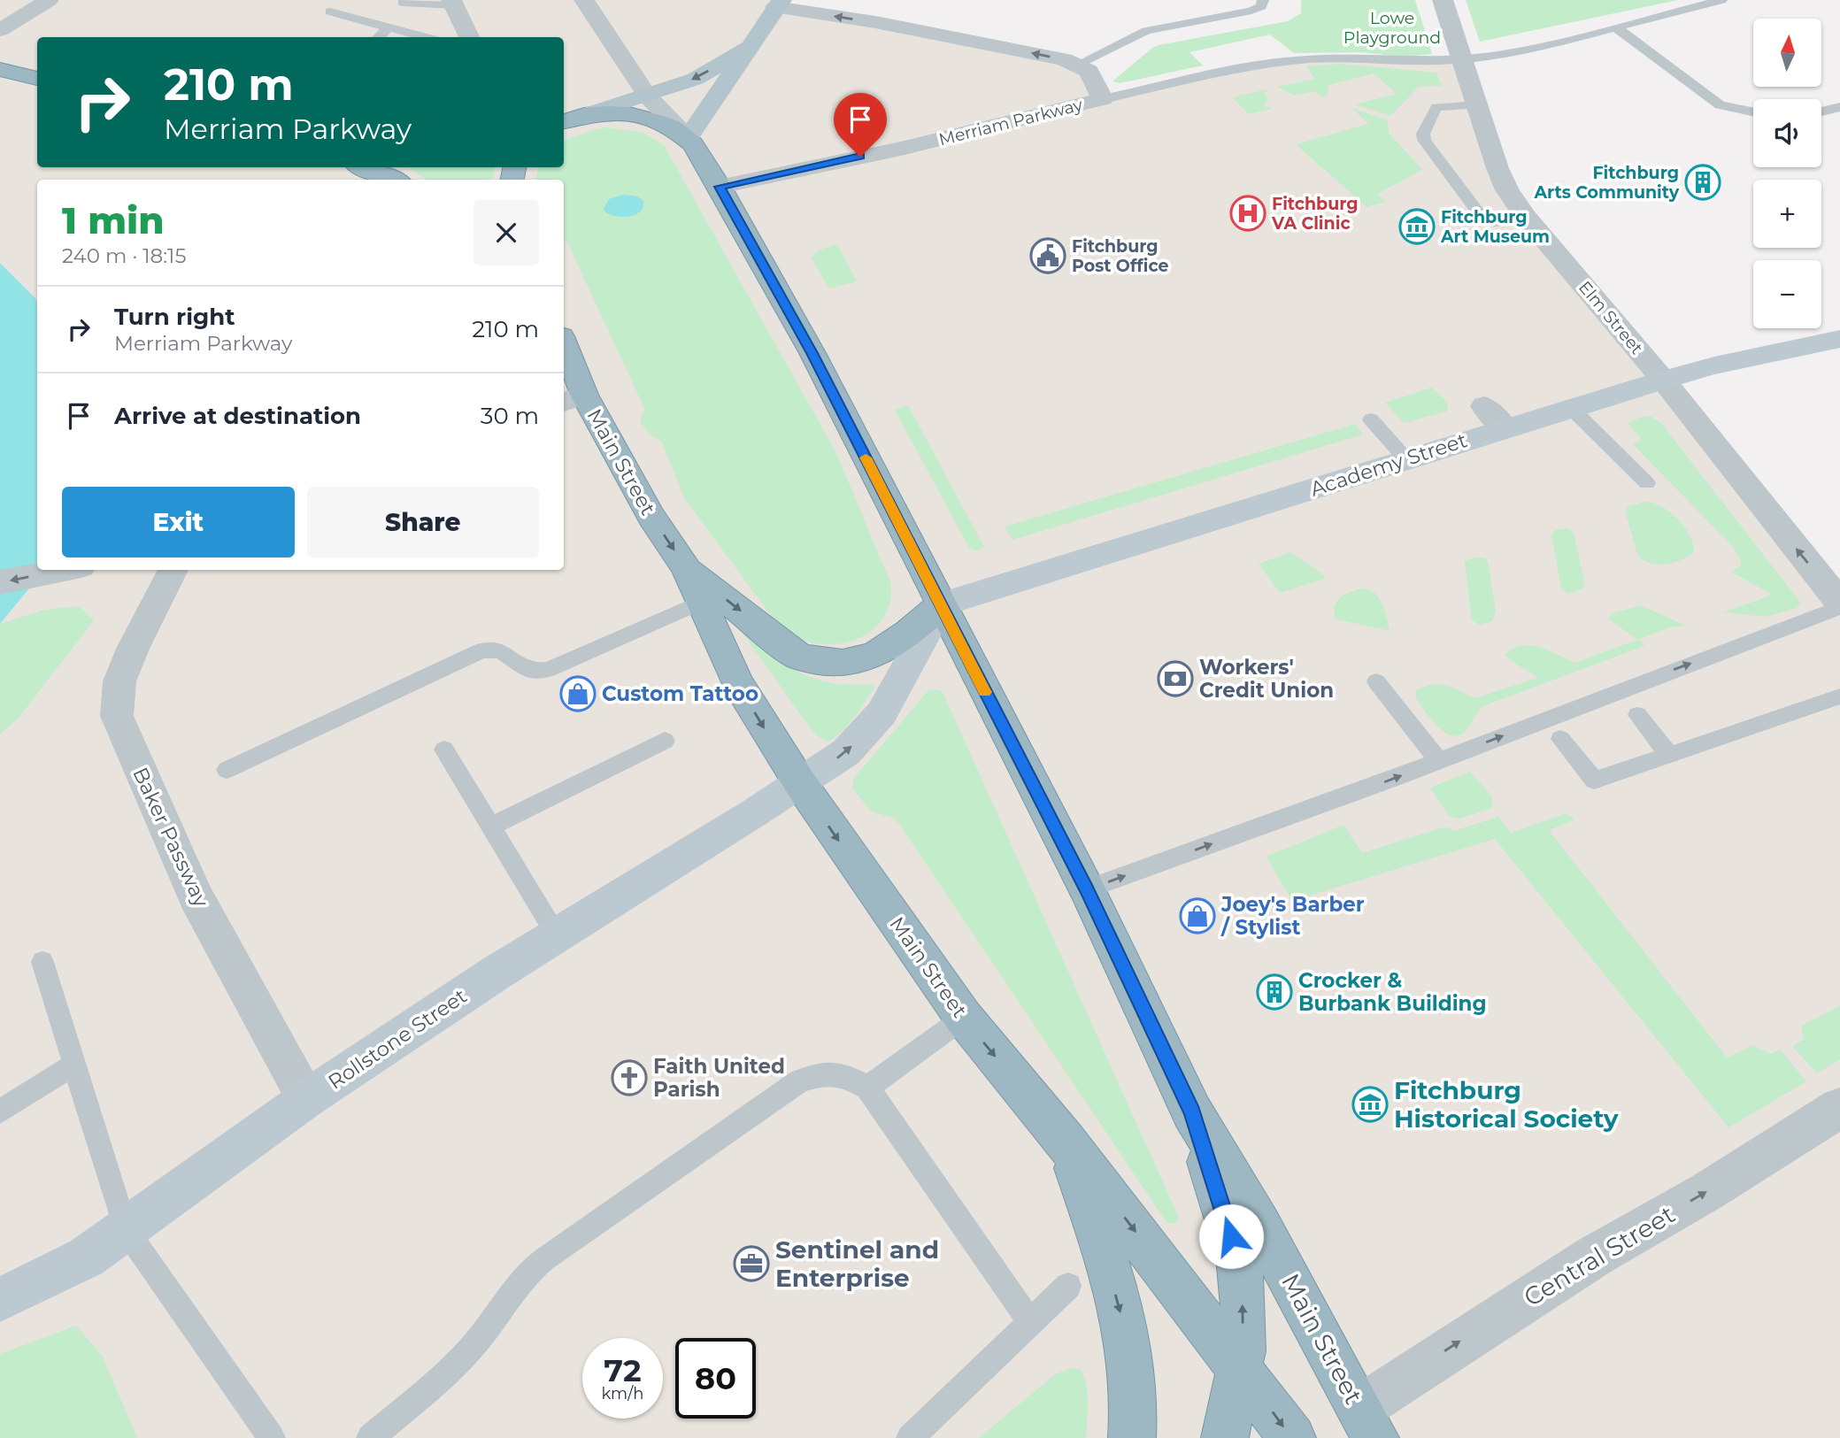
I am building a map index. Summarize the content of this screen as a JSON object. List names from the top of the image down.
{
  "streets": {
    "highway": ["Main Street"],
    "main road": ["Academy Street", "Rollstone Street"],
    "street": [
      "Merriam Parkway",
      "Elm Street",
      "Baker Passway",
      "Central Street"
    ]
  },
  "crossings": [
    ["Merriam Parkway", "Main Street"],
    ["Elm Street", "Academy Street"],
    ["Main Street", "Academy Street"],
    ["Main Street", "Rollstone Street"],
    ["Main Street", "Central Street"],
    ["Baker Passway", "Rollstone Street"]
  ],
  "one_way": ["Elm Street", "Central Street"],
  "parks": ["Lowe Playground"],
  "places": {
    "building": ["Fitchburg Arts Community", "Crocker & Burbank Building"],
    "hospital": ["Fitchburg VA Clinic"],
    "museum": ["Fitchburg Art Museum", "Fitchburg Historical Society"],
    "public building": ["Fitchburg Post Office"],
    "bank": ["Workers' Credit Union"],
    "shop": ["Custom Tattoo", "Joey's Barber / Stylist"],
    "church": ["Faith United Parish"],
    "office": ["Sentinel and Enterprise"]
  },
  "north": "top",
  "page": {
    "map_buttons": ["+", "−"],
    "turn": ["210 m", "Merriam Parkway"],
    "heading": ["1 min", "240 m · 18:15"],
    "list": [
      {
        "name": "Turn right",
        "note": "Merriam Parkway",
        "value": "210 m"
      },
      {
        "name": "Arrive at destination",
        "value": "30 m"
      }
    ],
    "buttons": ["Exit", "Share"],
    "speed": "72 km/h",
    "limit": "80"
  }
}
